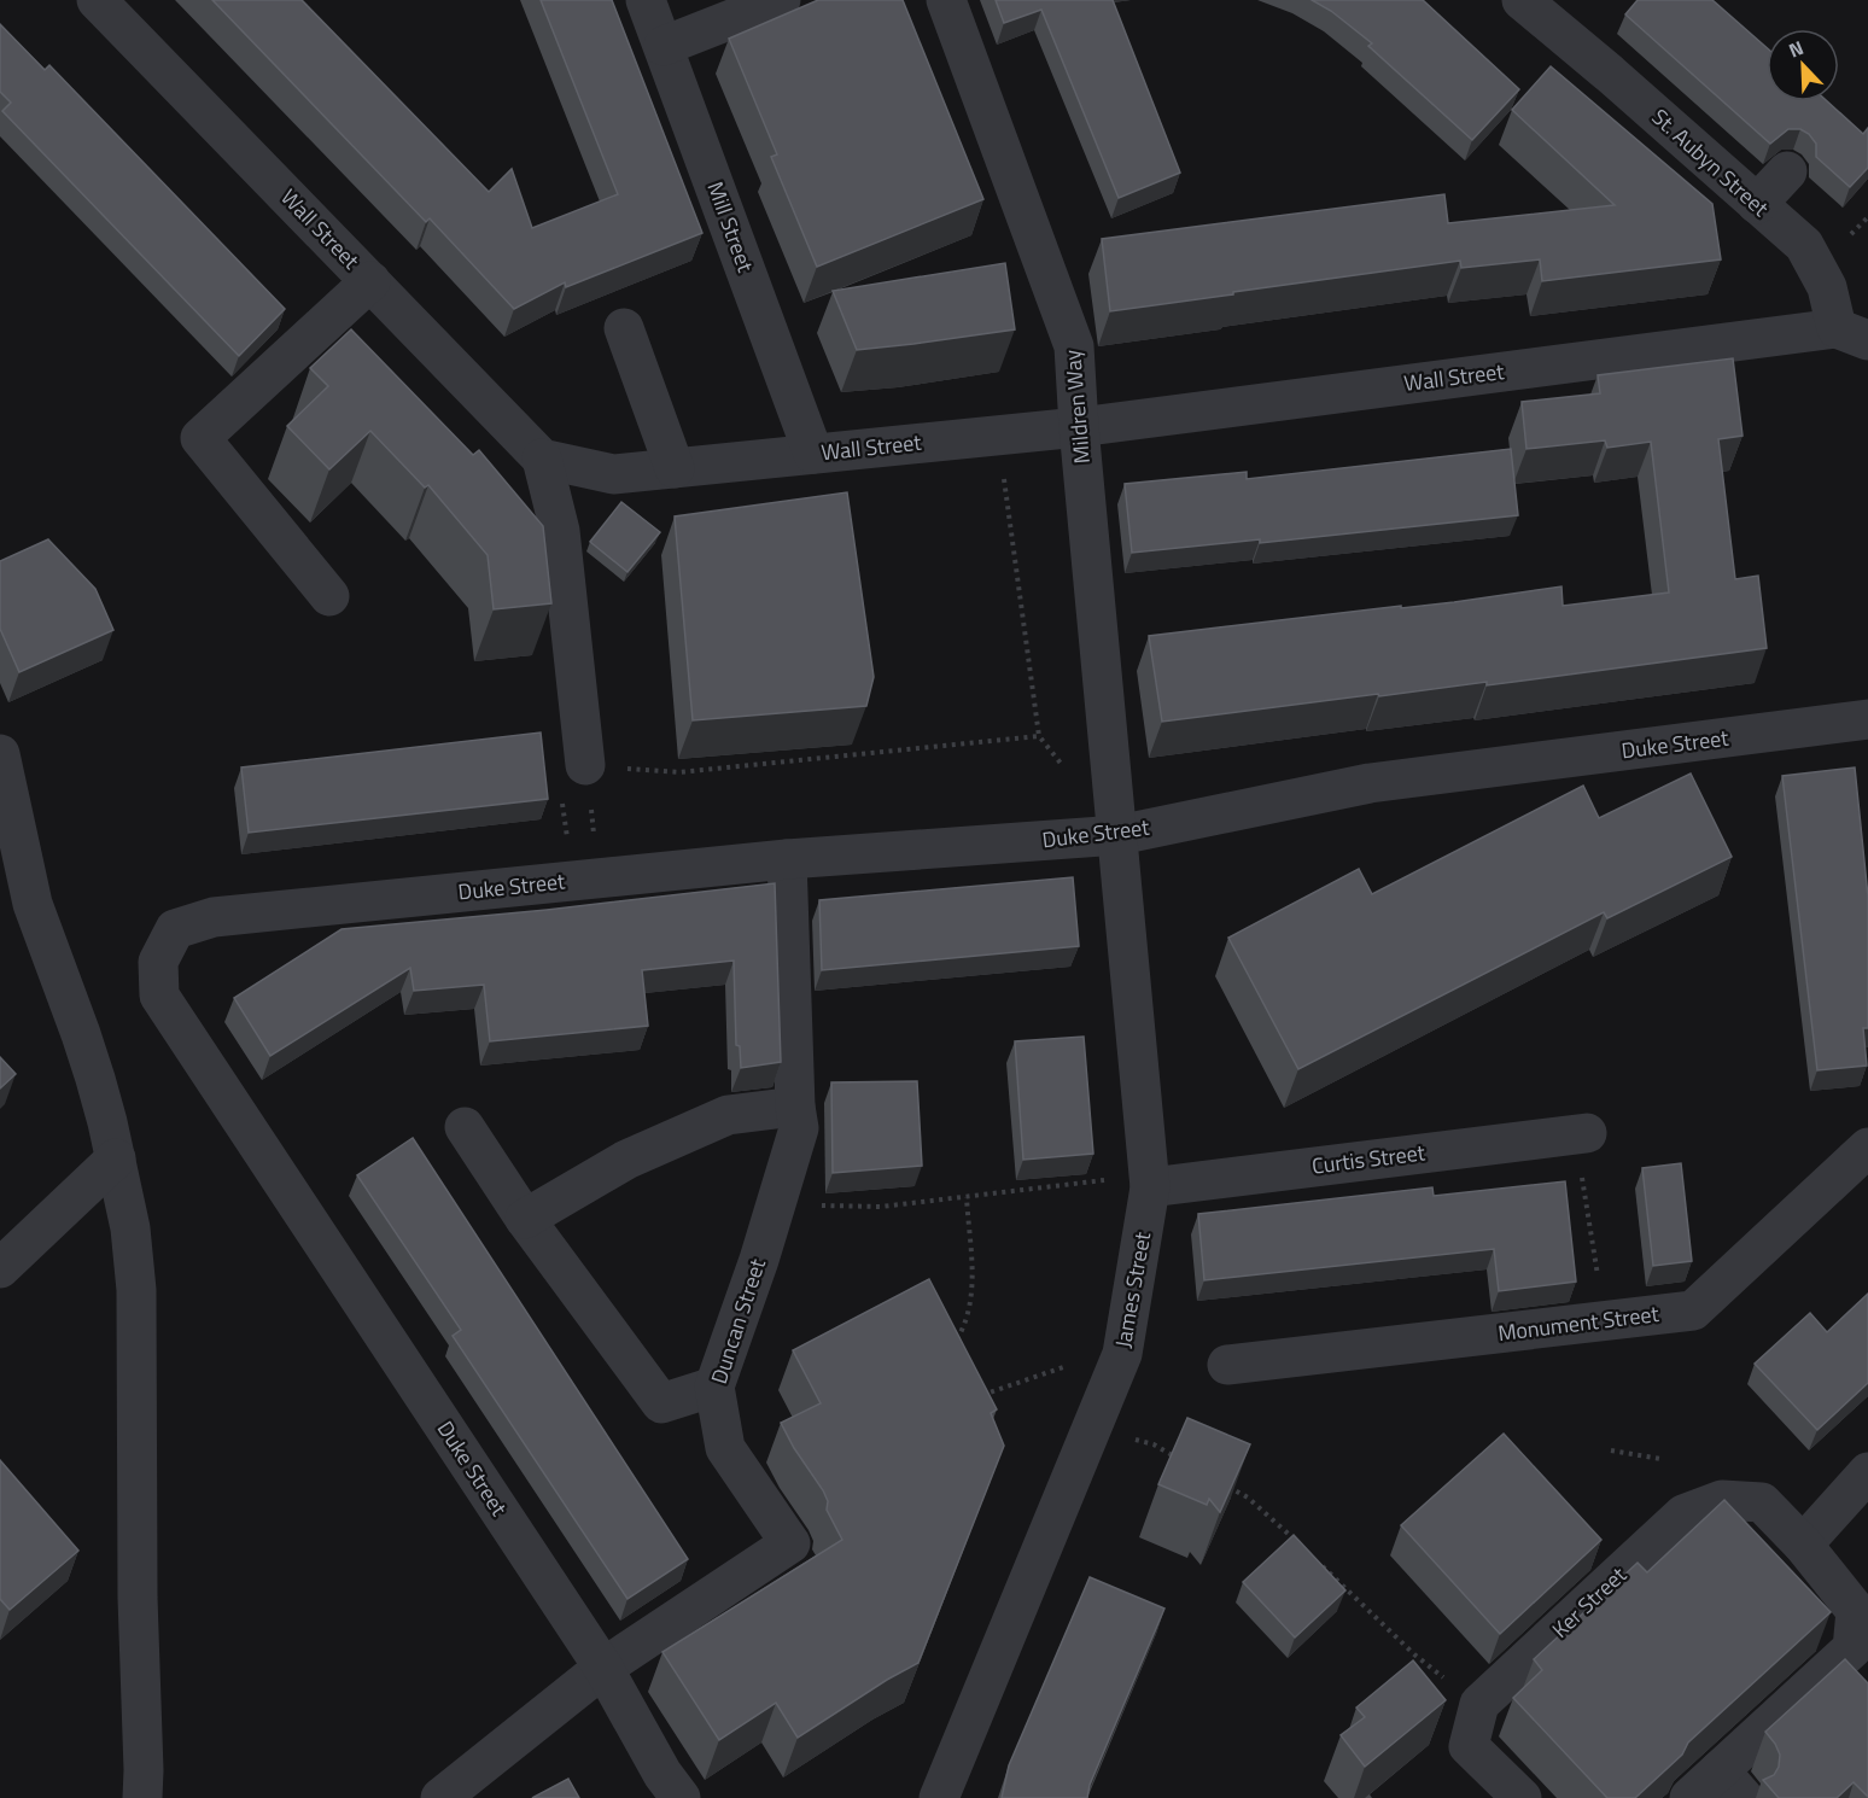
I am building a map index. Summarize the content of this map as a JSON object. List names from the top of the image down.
{
  "streets": {
    "street": [
      "St. Aubyn Street",
      "Mill Street",
      "Wall Street",
      "Mildren Way",
      "Duke Street",
      "Curtis Street",
      "James Street",
      "Duncan Street",
      "Monument Street",
      "Ker Street"
    ]
  },
  "crossings": [
    ["St. Aubyn Street", "Wall Street"],
    ["Mill Street", "Wall Street"],
    ["Wall Street", "Mildren Way"],
    ["Mildren Way", "Duke Street"],
    ["Mildren Way", "James Street"],
    ["Duke Street", "James Street"],
    ["Duke Street", "Duncan Street"],
    ["Curtis Street", "James Street"]
  ],
  "north": "top left"
}
